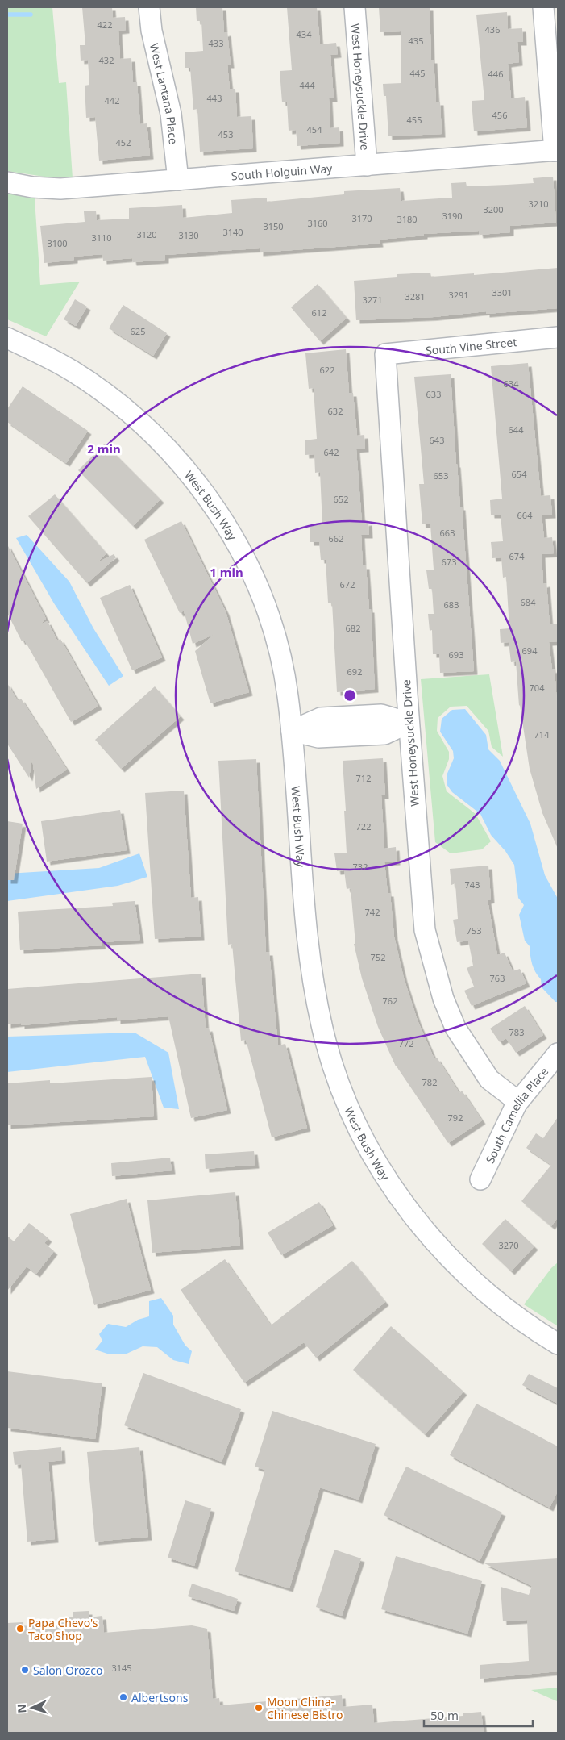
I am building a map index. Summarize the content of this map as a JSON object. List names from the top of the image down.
{
  "streets": {
    "street": [
      "West Honeysuckle Drive",
      "West Lantana Place",
      "South Holguin Way",
      "South Vine Street",
      "West Bush Way",
      "South Camellia Place"
    ]
  },
  "crossings": [
    ["West Honeysuckle Drive", "South Holguin Way"],
    ["West Honeysuckle Drive", "South Vine Street"],
    ["West Honeysuckle Drive", "South Camellia Place"],
    ["West Lantana Place", "South Holguin Way"]
  ],
  "places": [
    "Papa Chevo's Taco Shop",
    "Salon Orozco",
    "Albertsons",
    "Moon China- Chinese Bistro"
  ],
  "house_numbers": [
    "422",
    "436",
    "434",
    "435",
    "433",
    "432",
    "445",
    "446",
    "444",
    "443",
    "442",
    "456",
    "455",
    "454",
    "453",
    "452",
    "3210",
    "3200",
    "3190",
    "3170",
    "3180",
    "3160",
    "3150",
    "3140",
    "3120",
    "3130",
    "3110",
    "3100",
    "3301",
    "3291",
    "3281",
    "3271",
    "612",
    "625",
    "622",
    "634",
    "633",
    "632",
    "644",
    "643",
    "642",
    "654",
    "653",
    "652",
    "664",
    "663",
    "662",
    "674",
    "673",
    "672",
    "684",
    "683",
    "682",
    "694",
    "693",
    "692",
    "704",
    "714",
    "712",
    "722",
    "732",
    "743",
    "742",
    "753",
    "752",
    "763",
    "762",
    "783",
    "772",
    "782",
    "792",
    "3270",
    "3145"
  ],
  "scale_bar": "50 m",
  "north": "left",
  "rings": ["2 min", "1 min"]
}
